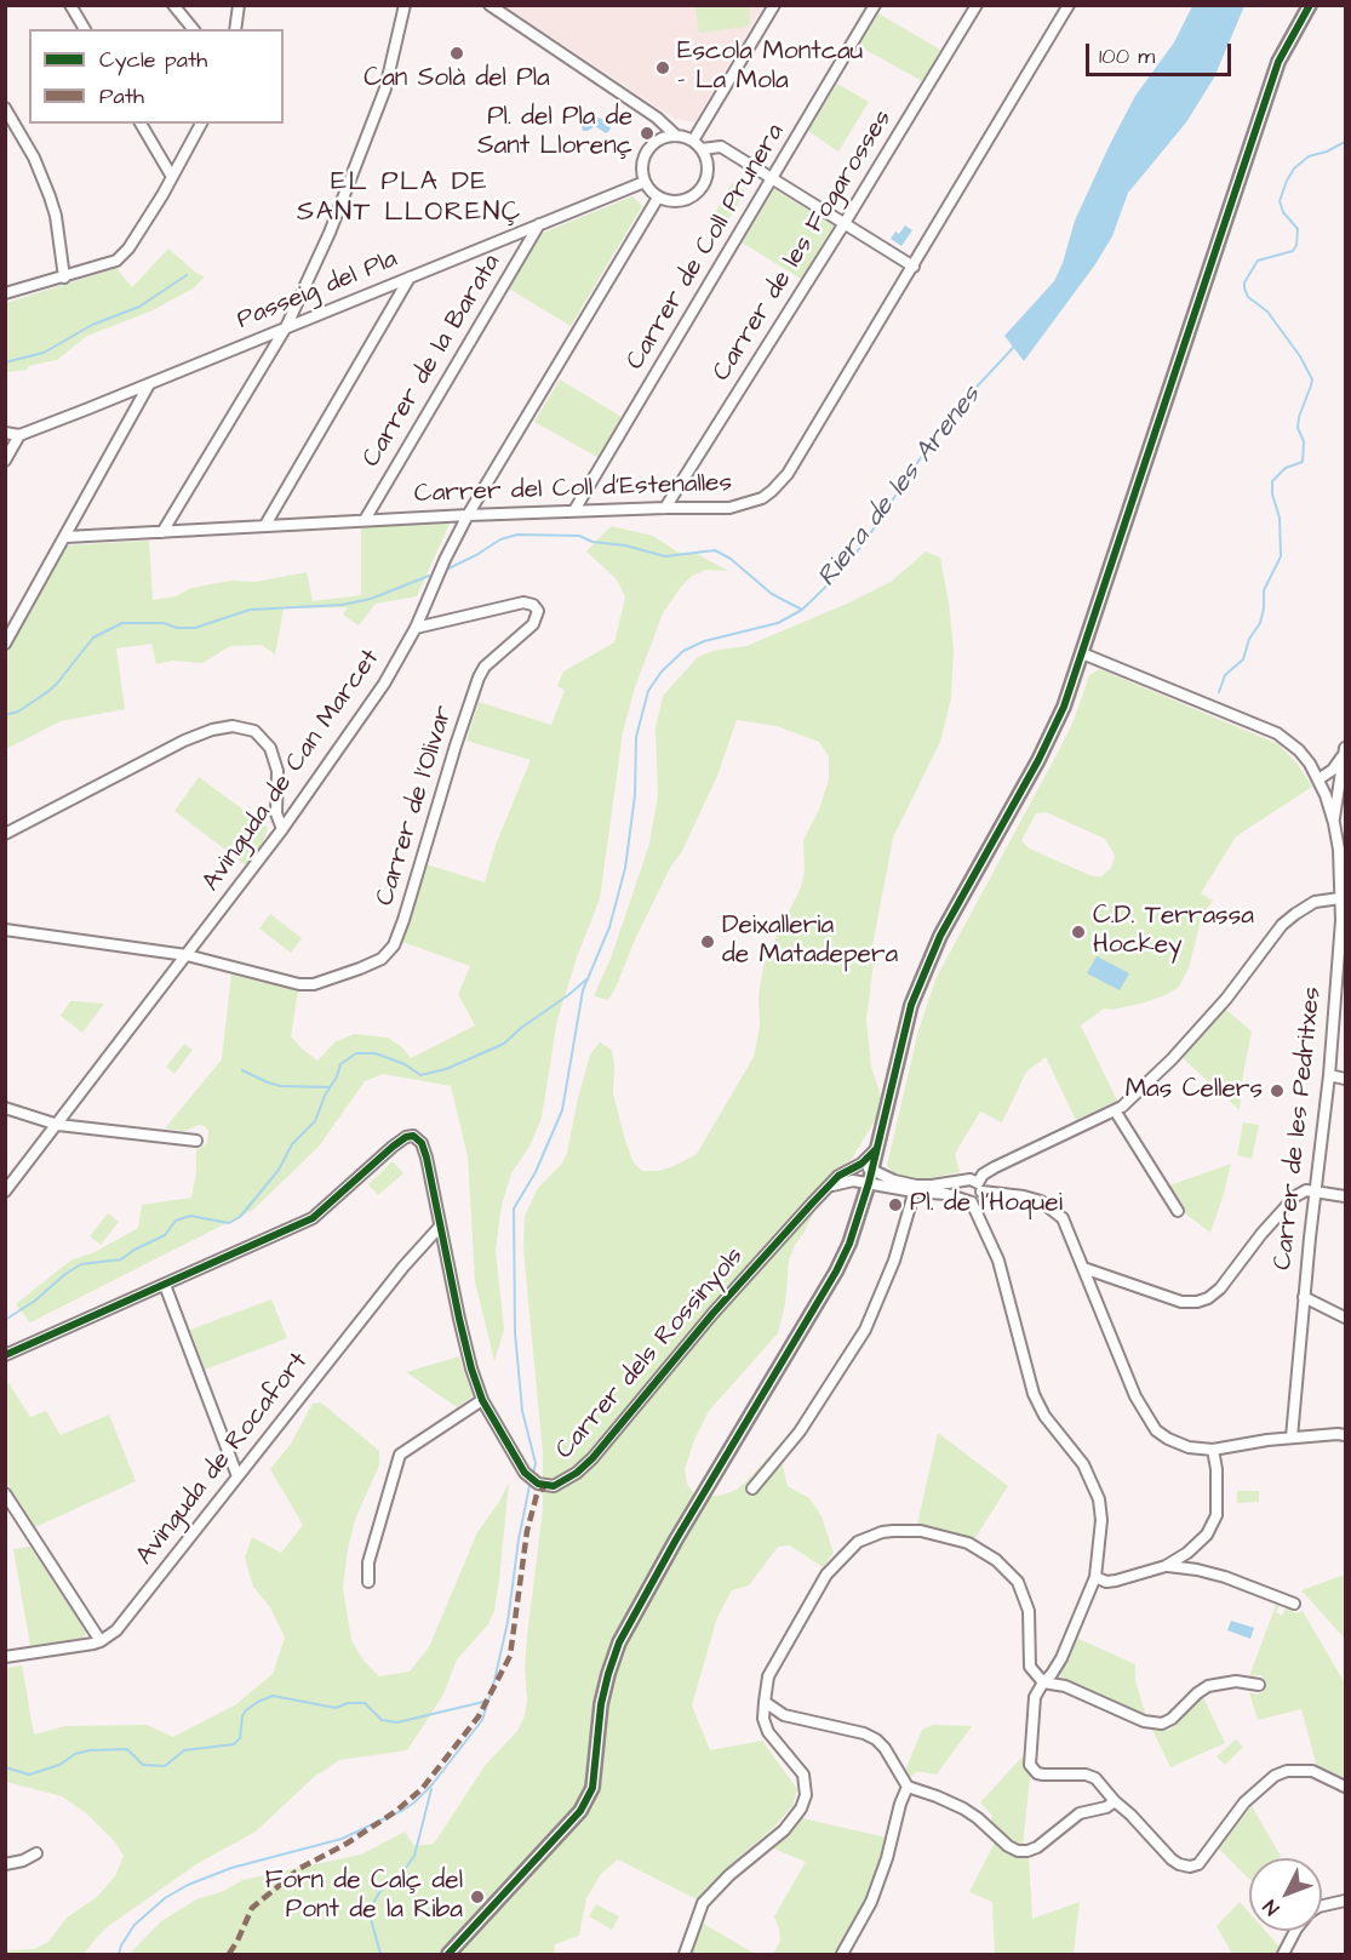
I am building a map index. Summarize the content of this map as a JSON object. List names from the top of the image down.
{
  "streets": {
    "street": [
      "Carrer de les Fogarosses",
      "Carrer de Coll Prunera",
      "Passeig del Pla",
      "Carrer de la Barata",
      "Carrer del Coll d'Estenalles",
      "Avinguda de Can Marcet",
      "Carrer de l'Olivar",
      "Carrer de les Pedritxes",
      "Carrer dels Rossinyols",
      "Avinguda de Rocafort"
    ]
  },
  "crossings": [
    ["Carrer de les Fogarosses", "Carrer del Coll d'Estenalles"],
    ["Carrer de Coll Prunera", "Carrer del Coll d'Estenalles"],
    ["Passeig del Pla", "Carrer de la Barata"],
    ["Passeig del Pla", "Avinguda de Can Marcet"],
    ["Carrer de la Barata", "Carrer del Coll d'Estenalles"],
    ["Carrer del Coll d'Estenalles", "Avinguda de Can Marcet"],
    ["Avinguda de Can Marcet", "Carrer de l'Olivar"],
    ["Carrer dels Rossinyols", "Avinguda de Rocafort"]
  ],
  "districts": ["EL PLA DE SANT LLORENÇ"],
  "water": ["Riera de les Arenes"],
  "places": [
    "Can Solà del Pla",
    "Escola Montcau - La Mola",
    "Pl. del Pla de Sant Llorenç",
    "C.D. Terrassa Hockey",
    "Deixalleria de Matadepera",
    "Mas Cellers",
    "Pl. de l'Hoquei",
    "Forn de Calç del Pont de la Riba"
  ],
  "legend": ["Cycle path", "Path"],
  "scale_bar": "100 m",
  "north": "bottom left"
}
